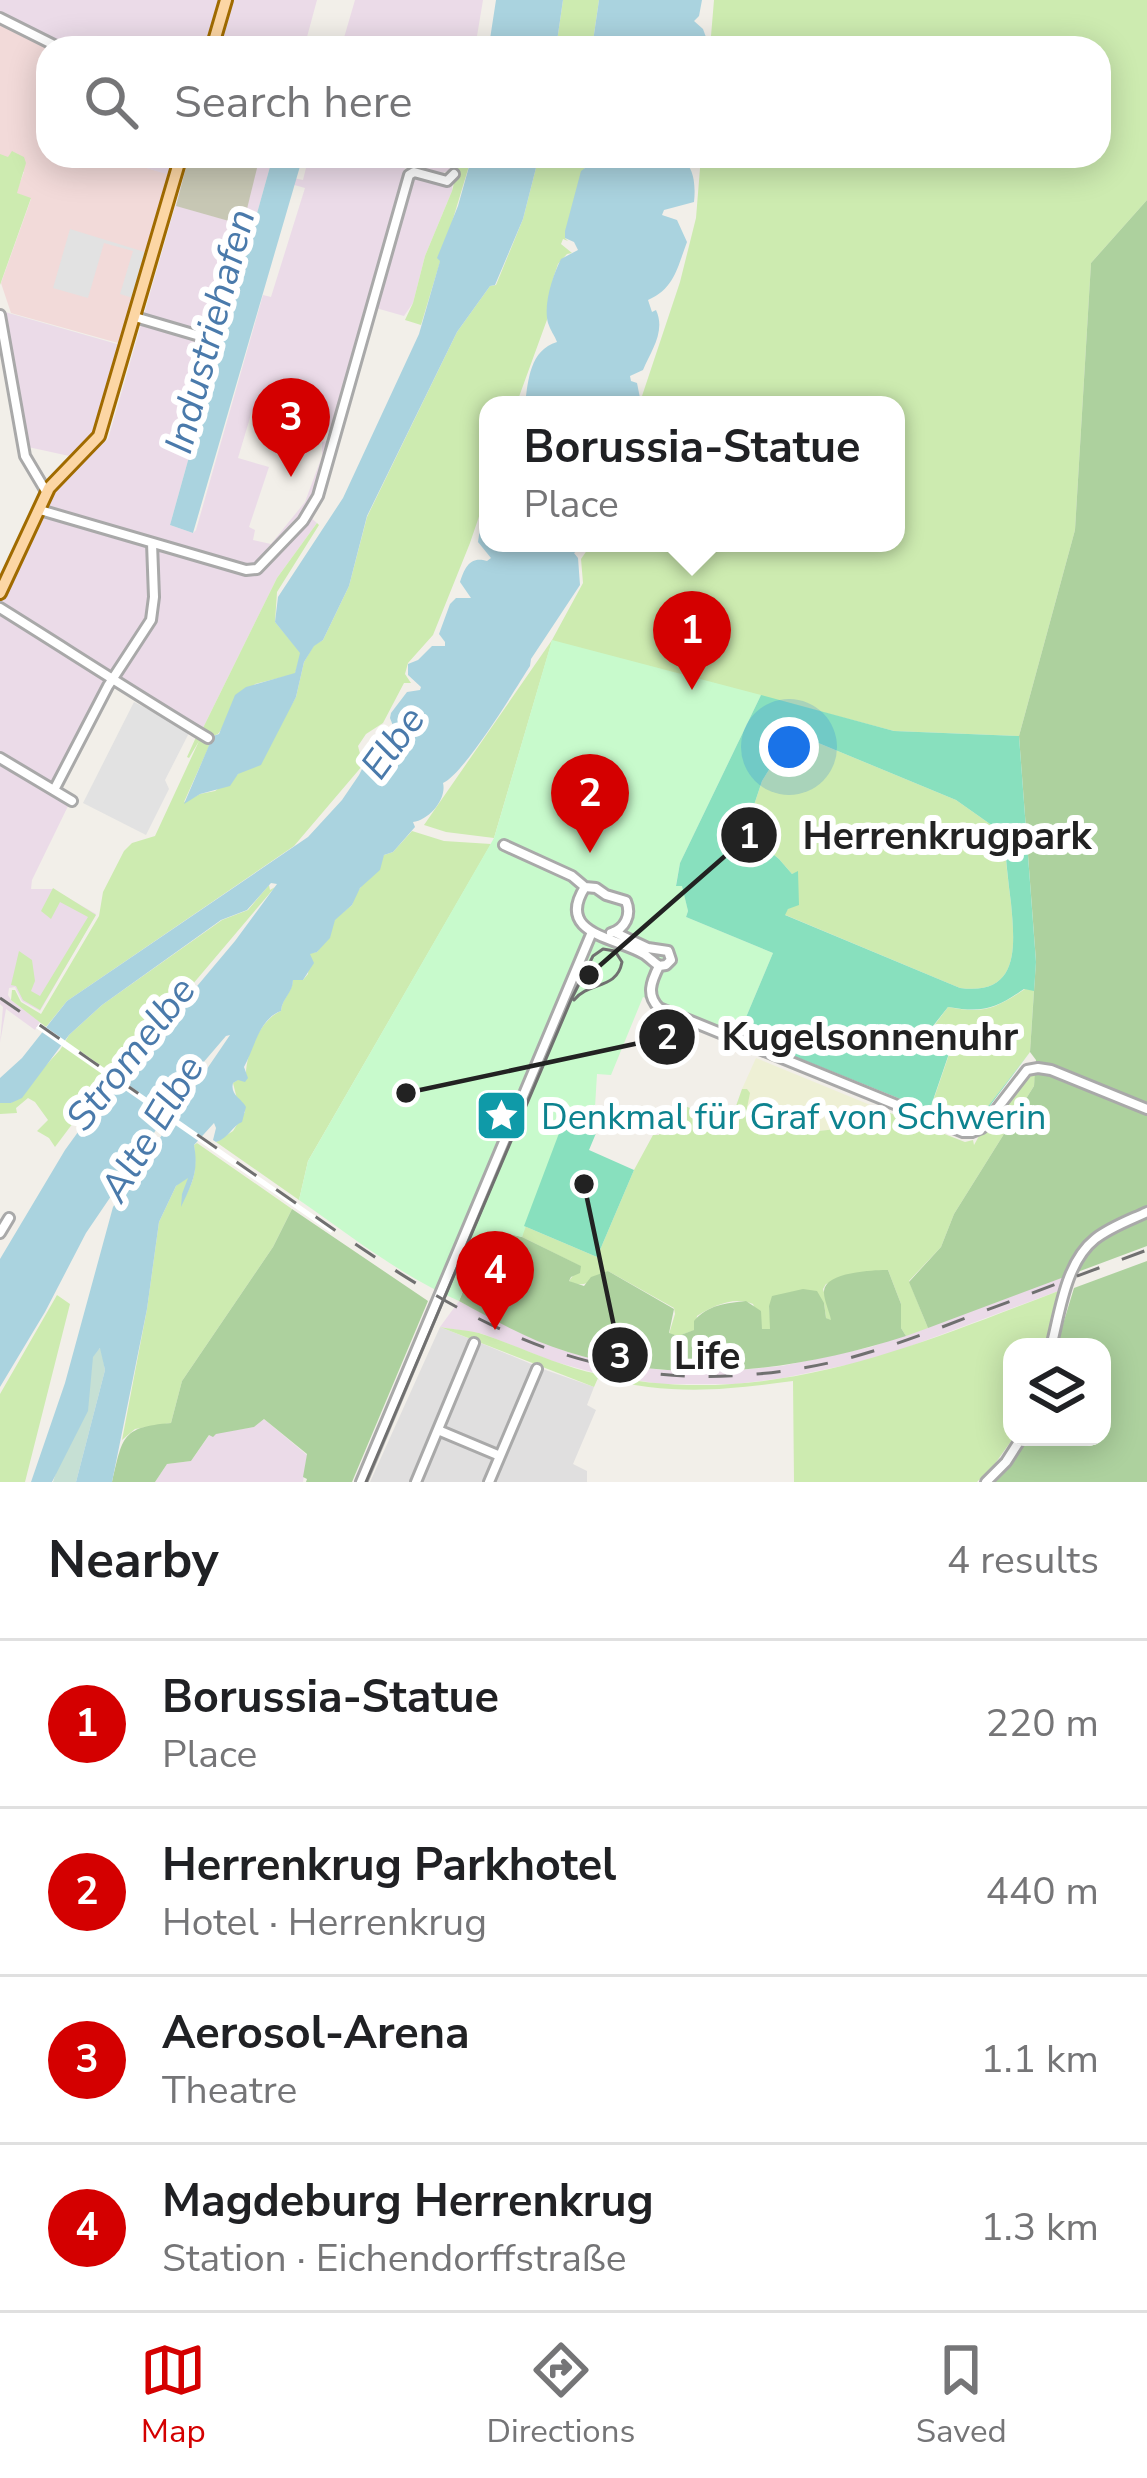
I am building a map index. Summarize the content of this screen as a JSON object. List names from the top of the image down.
{
  "water": [
    "Industriehafen",
    "Elbe",
    "Stromelbe",
    "Alte Elbe"
  ],
  "places": {
    "other": ["Herrenkrugpark", "Kugelsonnenuhr", "Life"],
    "place": ["Denkmal für Graf von Schwerin"]
  },
  "page": {
    "search": "Search here",
    "pins": [
      "3",
      "1",
      "2",
      "4"
    ],
    "popup": ["Borussia-Statue", "Place"],
    "heading": ["Nearby", "4 results"],
    "list": [
      {
        "mark": "1",
        "name": "Borussia-Statue",
        "note": "Place",
        "value": "220 m"
      },
      {
        "mark": "2",
        "name": "Herrenkrug Parkhotel",
        "note": "Hotel · Herrenkrug",
        "value": "440 m"
      },
      {
        "mark": "3",
        "name": "Aerosol-Arena",
        "note": "Theatre",
        "value": "1.1 km"
      },
      {
        "mark": "4",
        "name": "Magdeburg Herrenkrug",
        "note": "Station · Eichendorffstraße",
        "value": "1.3 km"
      }
    ],
    "nav": ["Map", "Directions", "Saved"]
  }
}
